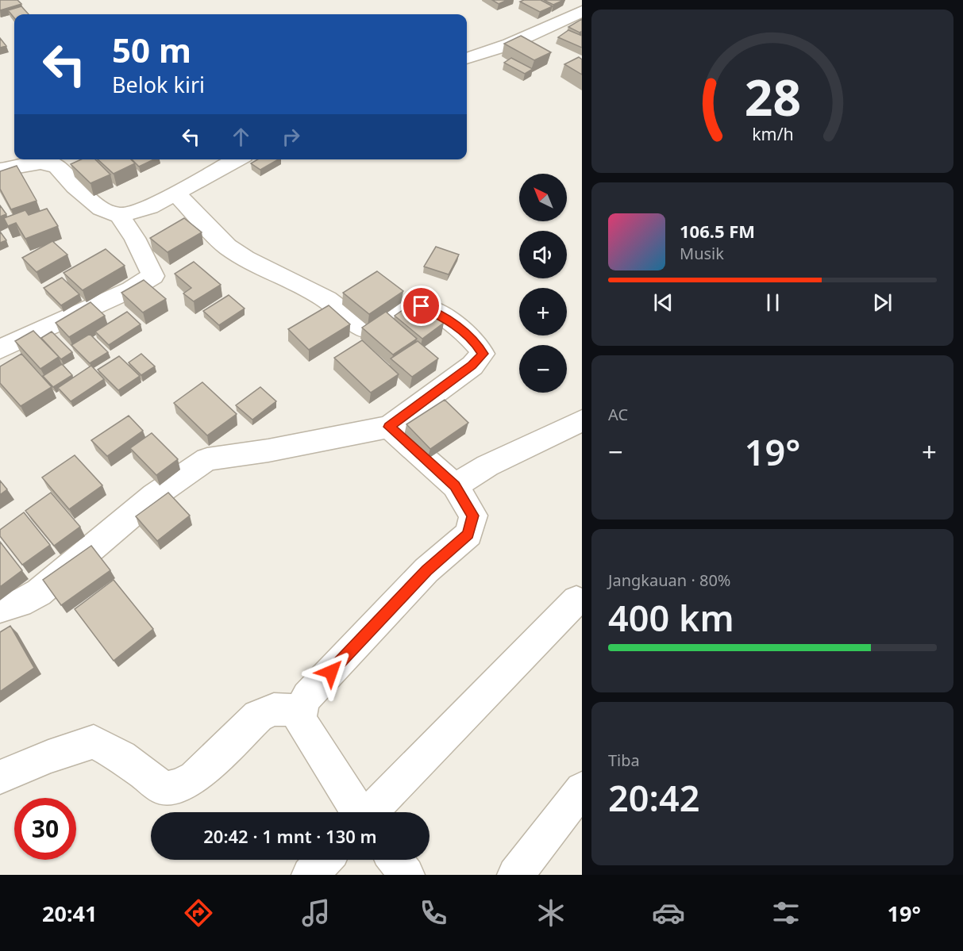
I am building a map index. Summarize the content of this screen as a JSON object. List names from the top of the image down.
{
  "north": "top left",
  "page": {
    "turn": ["50 m", "Belok kiri"],
    "map_buttons": ["+", "−"],
    "song": ["106.5 FM", "Musik"],
    "tile": [
      "AC",
      ["Jangkauan · 80%", "400 km"],
      ["Tiba", "20:42"]
    ],
    "heat": ["−", "19°", "+"],
    "limit": "30",
    "trip": "20:42 · 1 mnt · 130 m",
    "tabs": ["20:41", "19°"],
    "gauge": ["28", "km/h"]
  }
}
